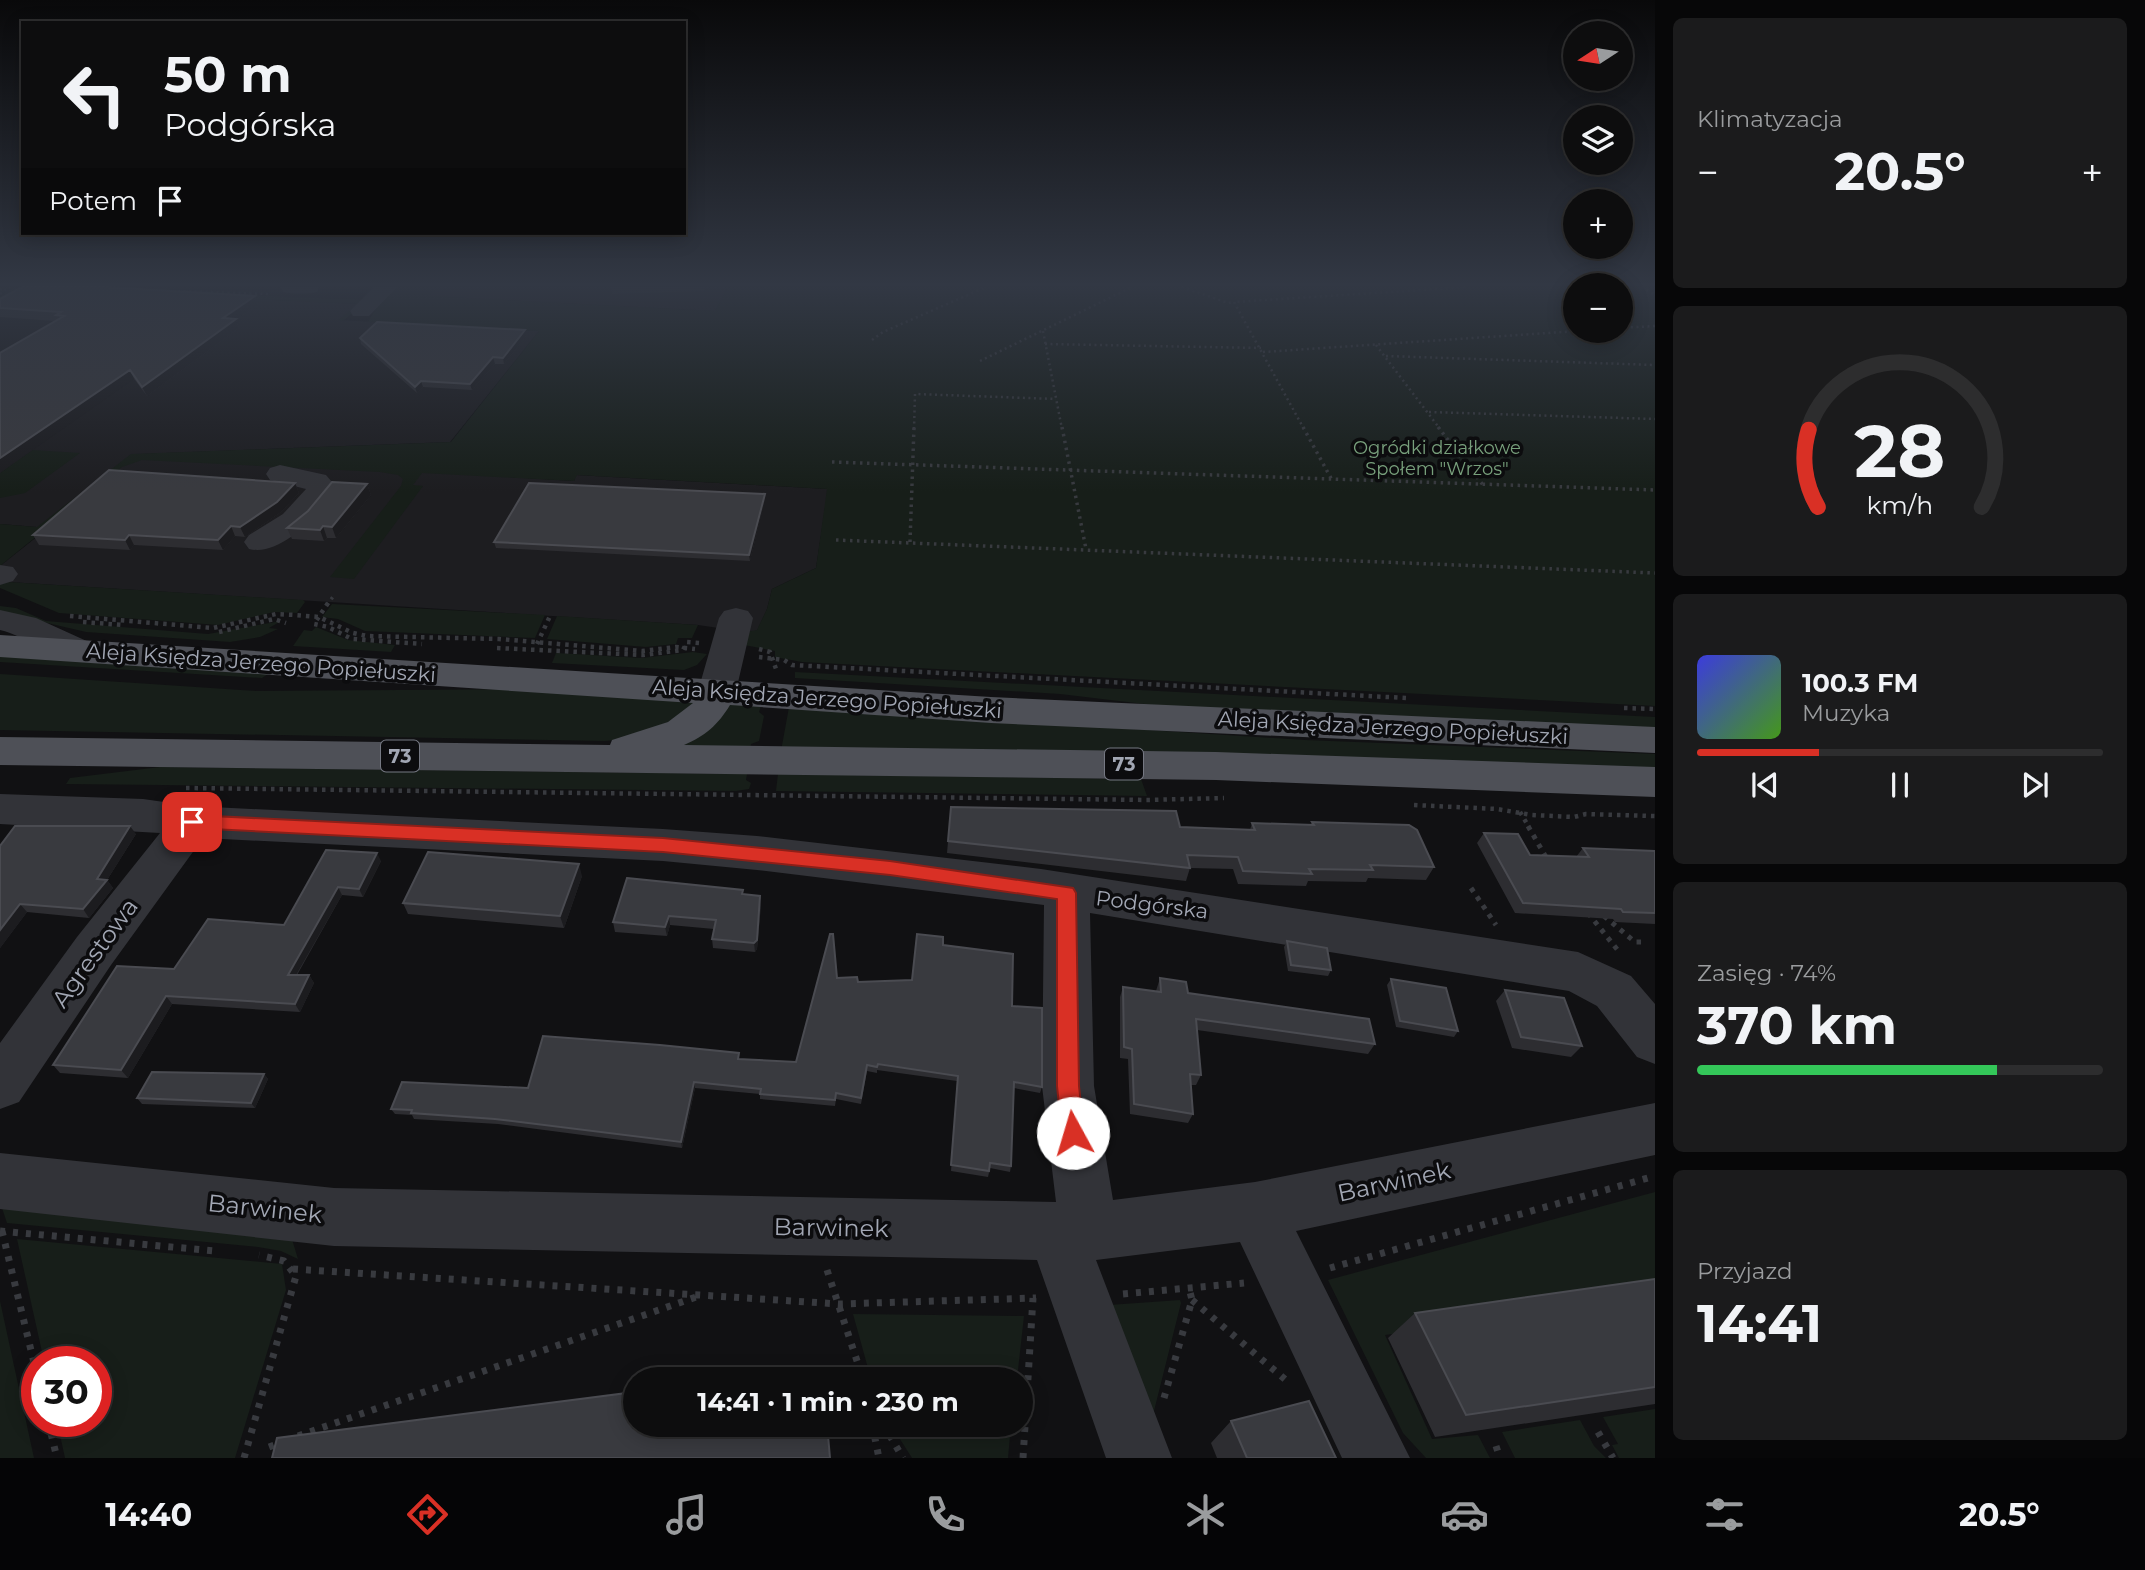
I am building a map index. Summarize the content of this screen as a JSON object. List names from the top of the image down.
{
  "streets": {
    "main road": ["Aleja Księdza Jerzego Popiełuszki", "73"],
    "street": ["Podgórska", "Agrestowa", "Barwinek"]
  },
  "crossings": [
    ["Podgórska", "Agrestowa"]
  ],
  "parks": ["Ogródki działkowe Społem \"Wrzos\""],
  "north": "left",
  "page": {
    "tile": [
      "Klimatyzacja",
      ["Zasięg · 74%", "370 km"],
      ["Przyjazd", "14:41"]
    ],
    "map_buttons": ["+", "−"],
    "turn": ["50 m", "Podgórska"],
    "heat": ["−", "20.5°", "+"],
    "then": "Potem",
    "song": ["100.3 FM", "Muzyka"],
    "limit": "30",
    "trip": "14:41 · 1 min · 230 m",
    "tabs": ["14:40", "20.5°"],
    "gauge": ["28", "km/h"]
  }
}
